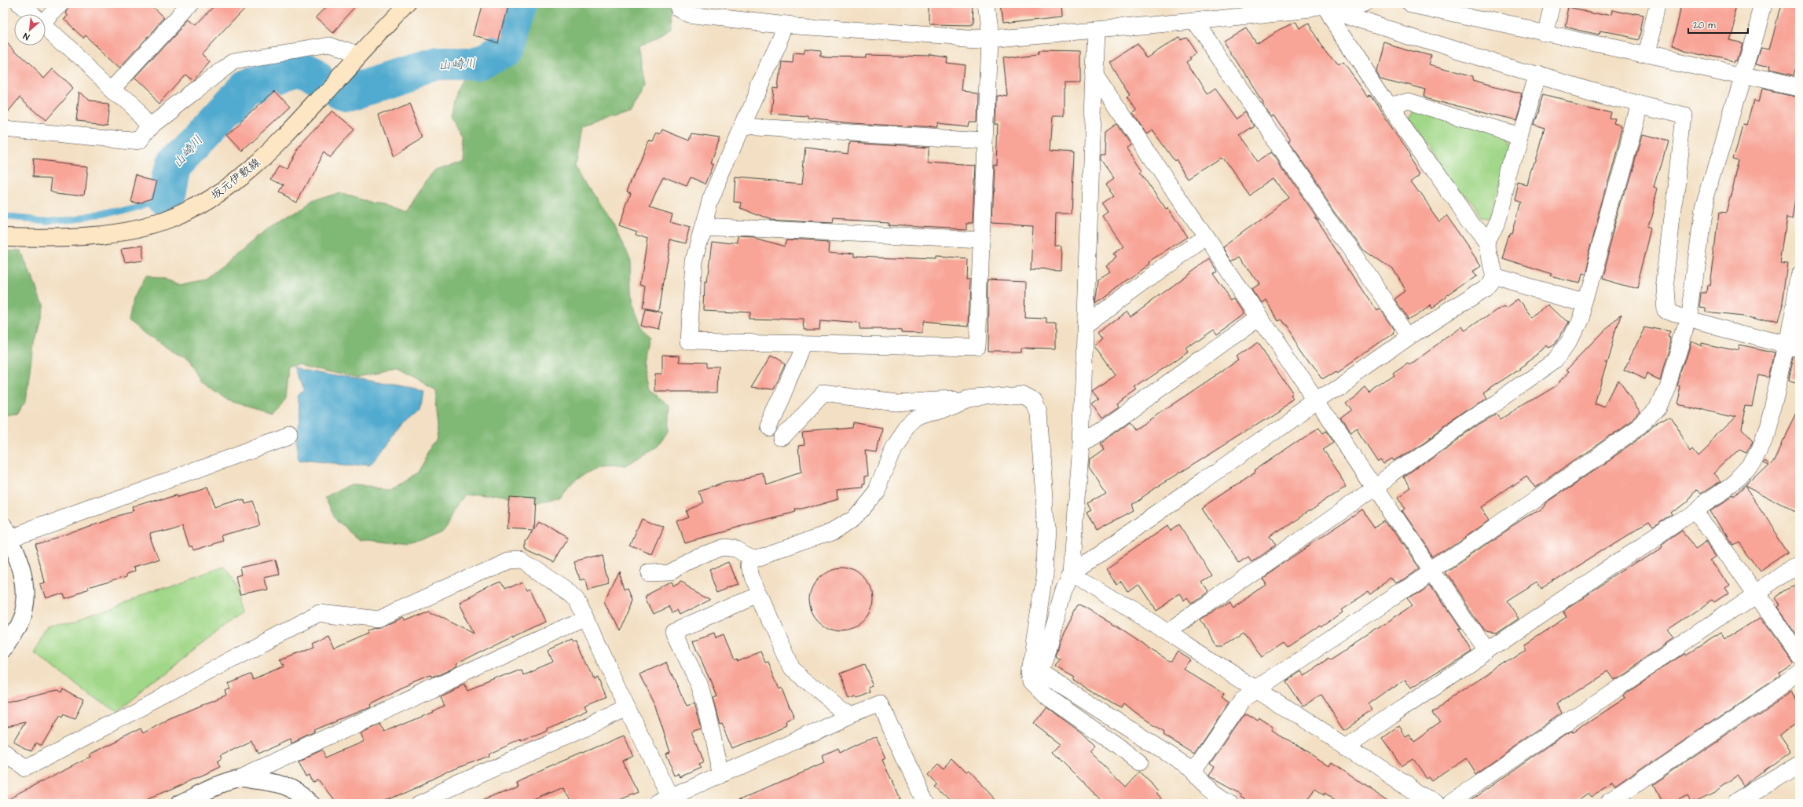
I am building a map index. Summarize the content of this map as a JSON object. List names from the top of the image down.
{
  "streets": {
    "main road": ["坂元伊敷線"]
  },
  "water": ["山崎川"],
  "scale_bar": "20 m",
  "north": "bottom left"
}
